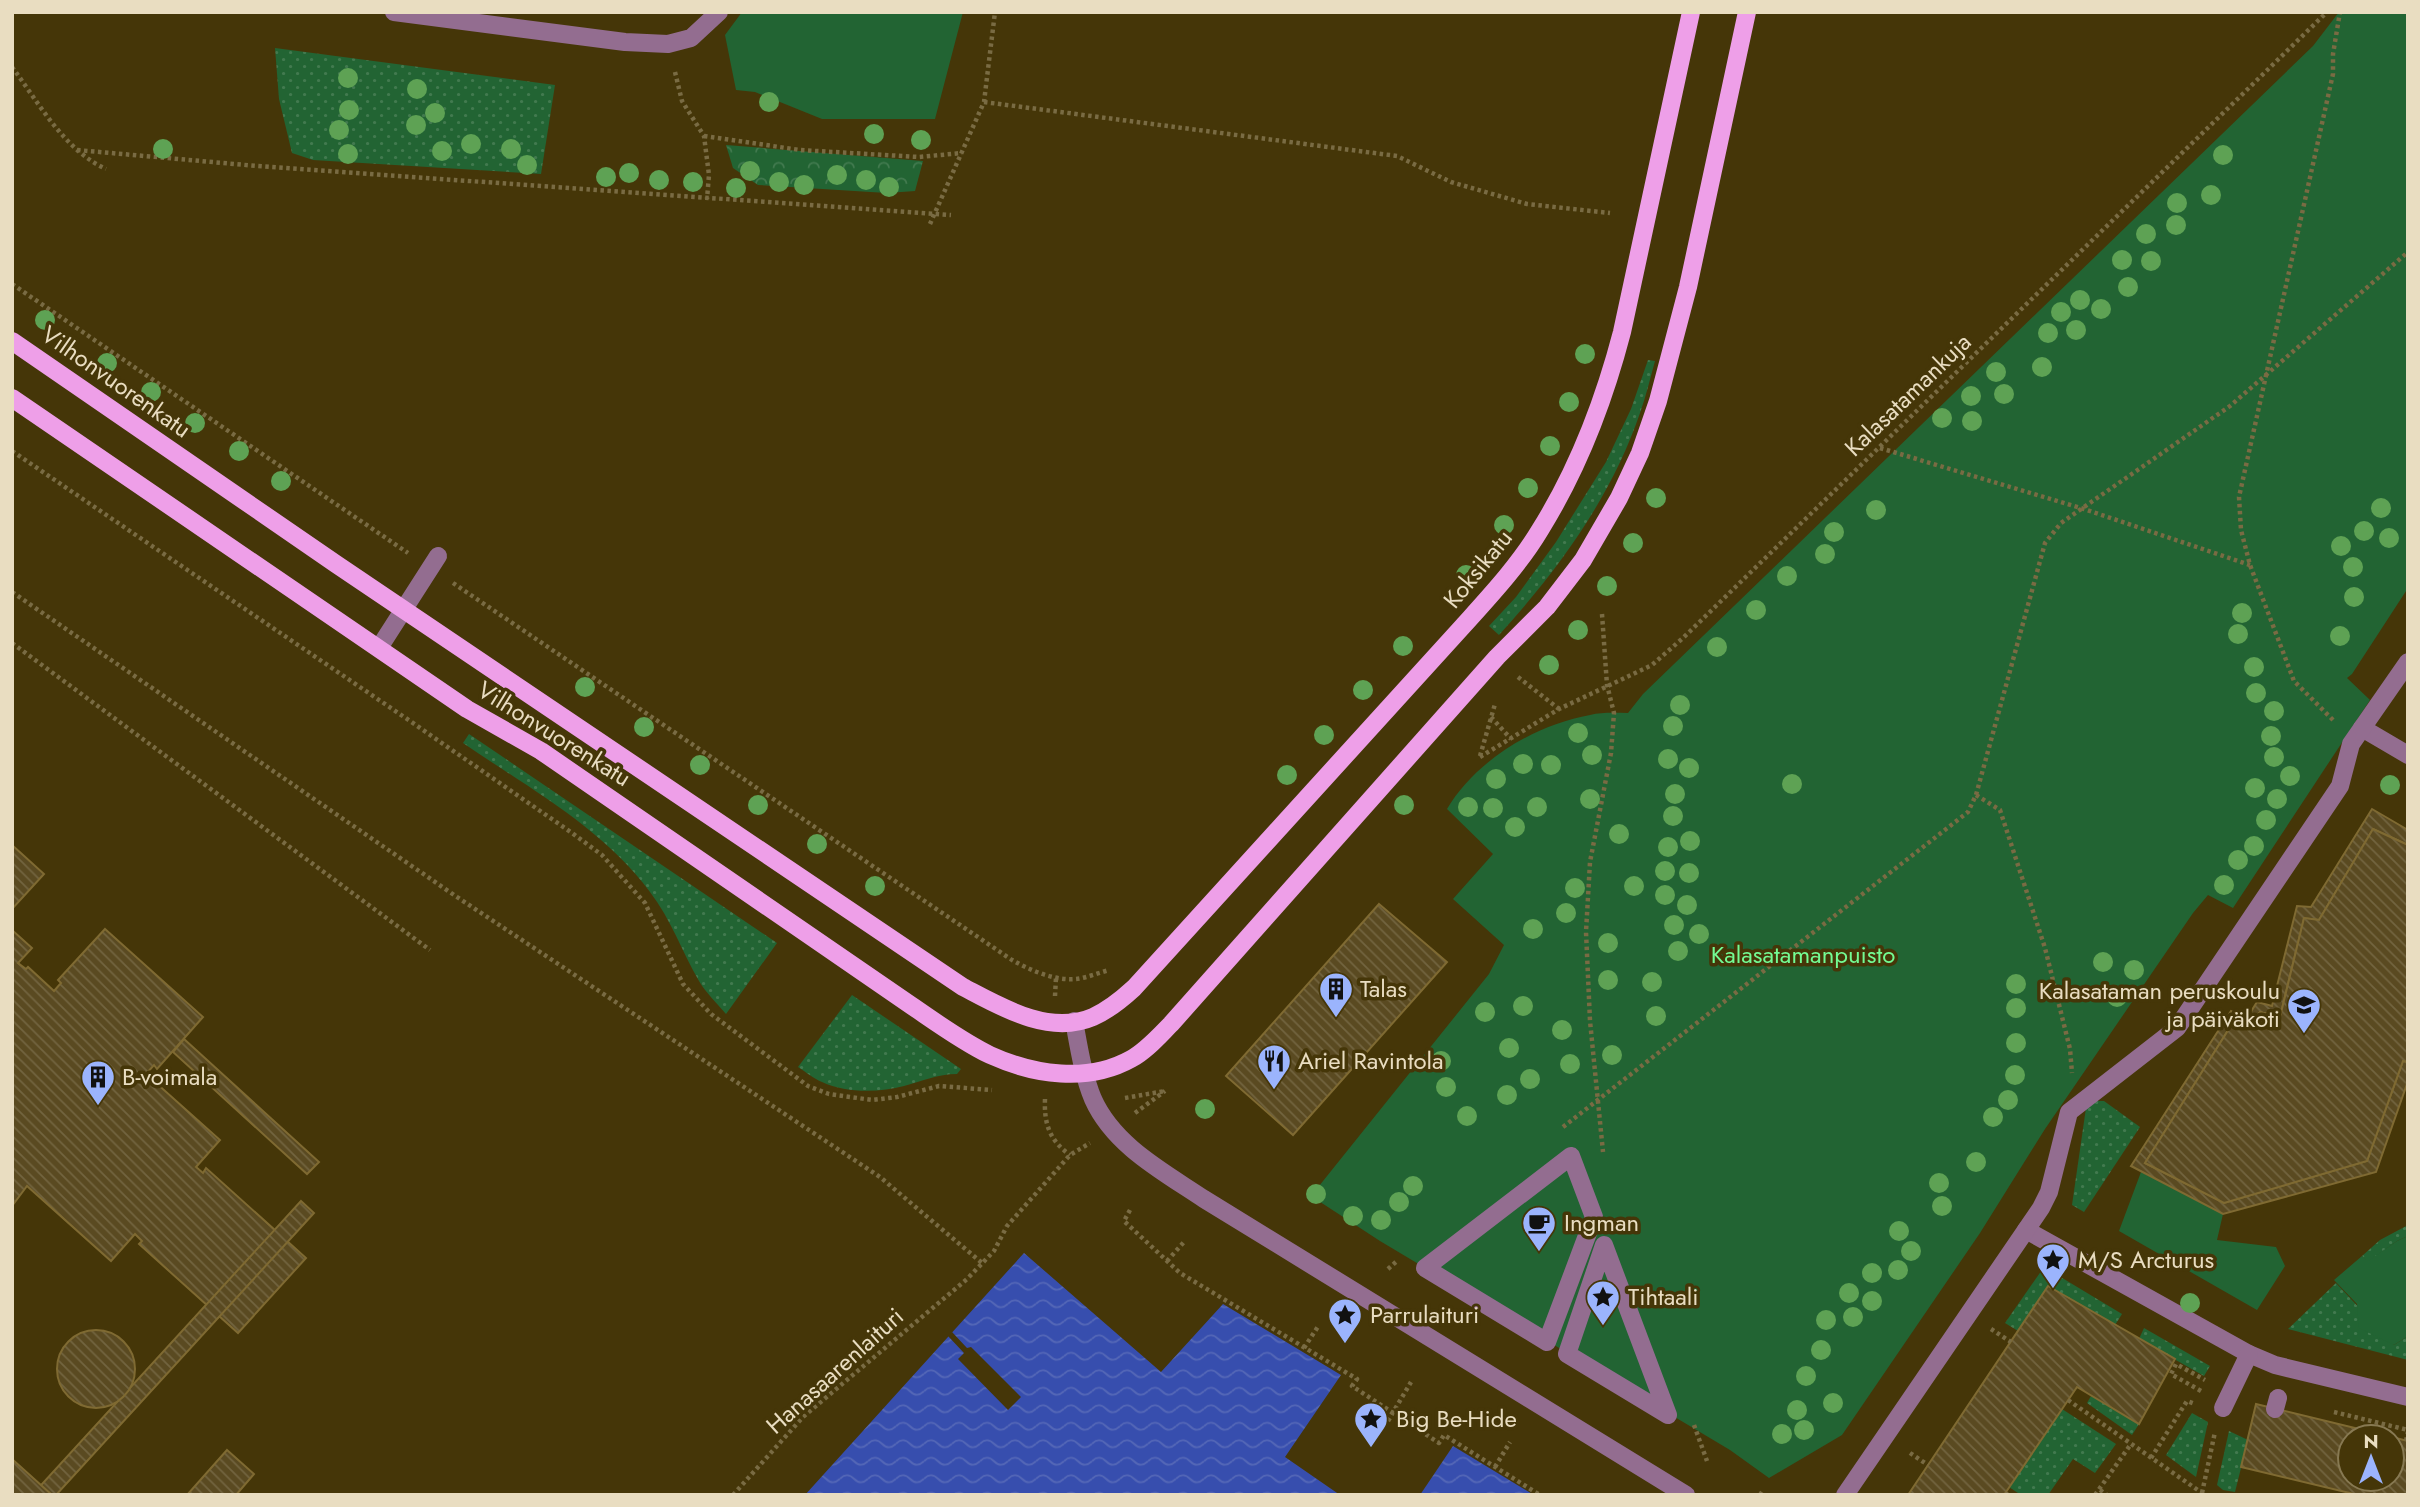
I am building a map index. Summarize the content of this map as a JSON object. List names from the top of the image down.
{
  "streets": {
    "main road": ["Vilhonvuorenkatu", "Koksikatu"],
    "path": ["Kalasatamankuja", "Hanasaarenlaituri"]
  },
  "crossings": [
    ["Vilhonvuorenkatu", "Koksikatu"]
  ],
  "parks": ["Kalasatamanpuisto"],
  "places": {
    "building": ["Talas", "B-voimala"],
    "school or university": ["Kalasataman peruskoulu ja päiväkoti"],
    "restaurant": ["Ariel Ravintola"],
    "cafe": ["Ingman"],
    "place": [
      "M/S Arcturus",
      "Tihtaali",
      "Parrulaituri",
      "Big Be-Hide"
    ]
  },
  "north": "top"
}
